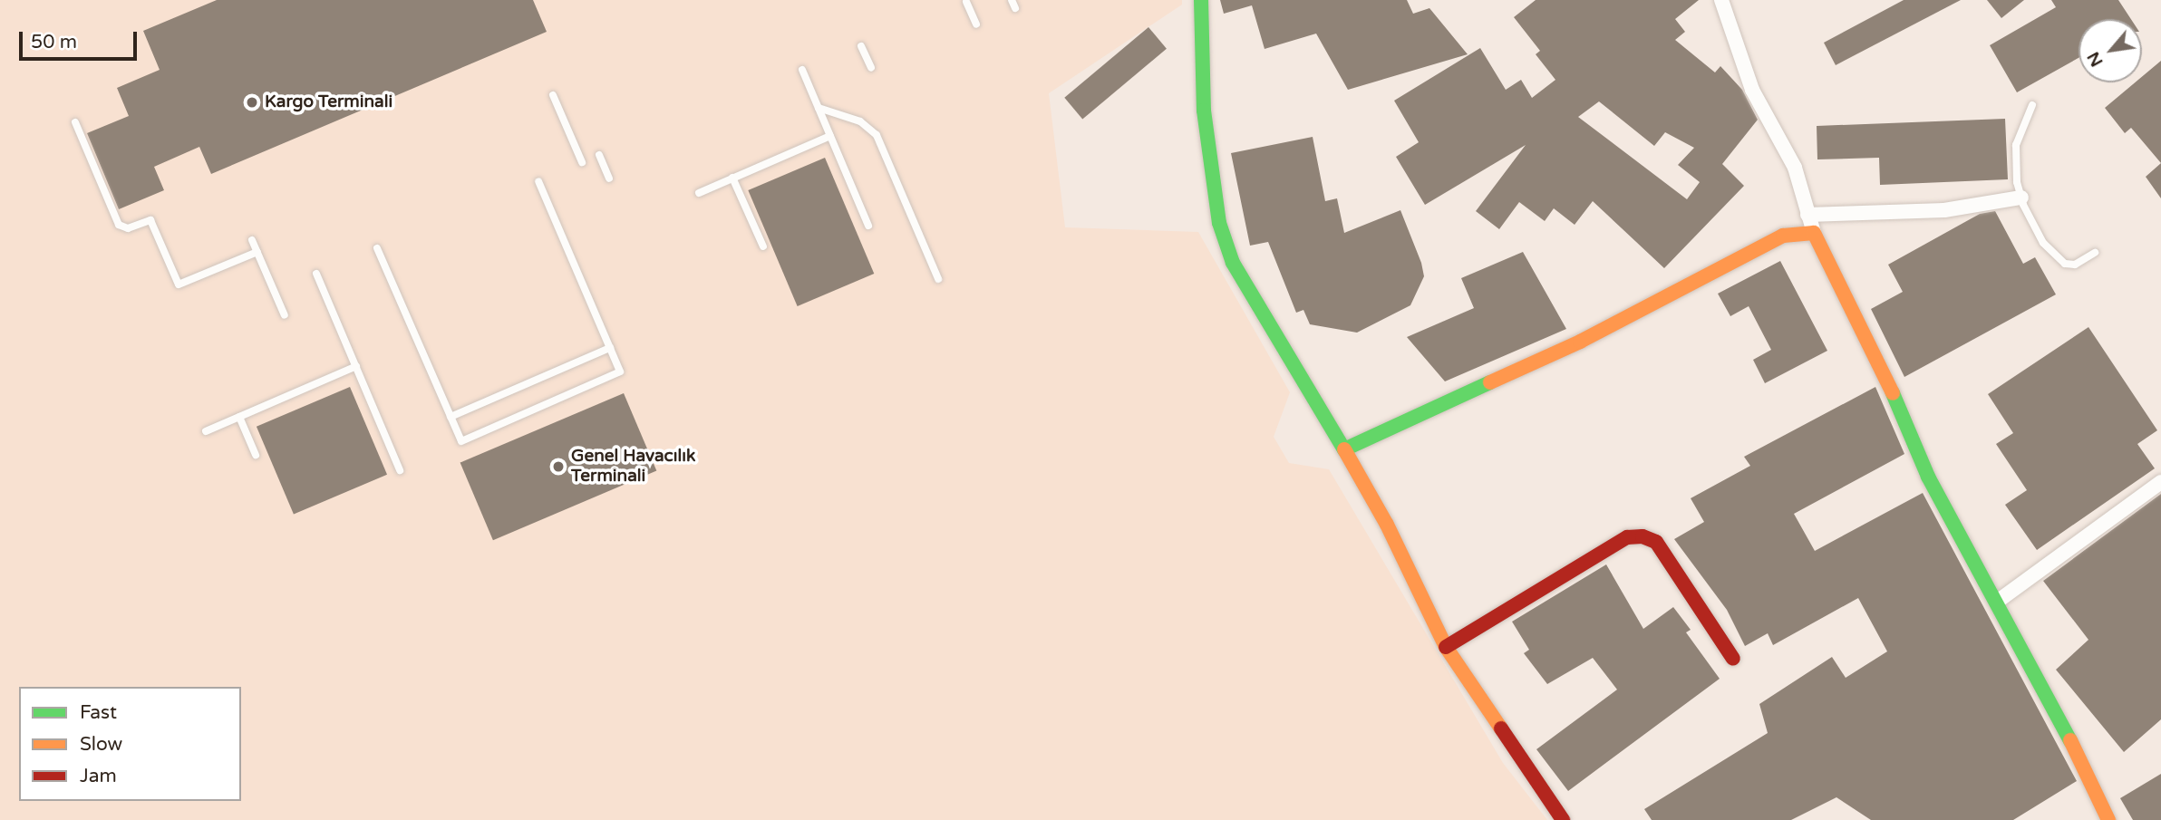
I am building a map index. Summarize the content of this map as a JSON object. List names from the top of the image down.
{
  "places": ["Kargo Terminali", "Genel Havacılık Terminali"],
  "legend": ["Fast", "Slow", "Jam"],
  "scale_bar": "50 m",
  "north": "bottom left"
}
